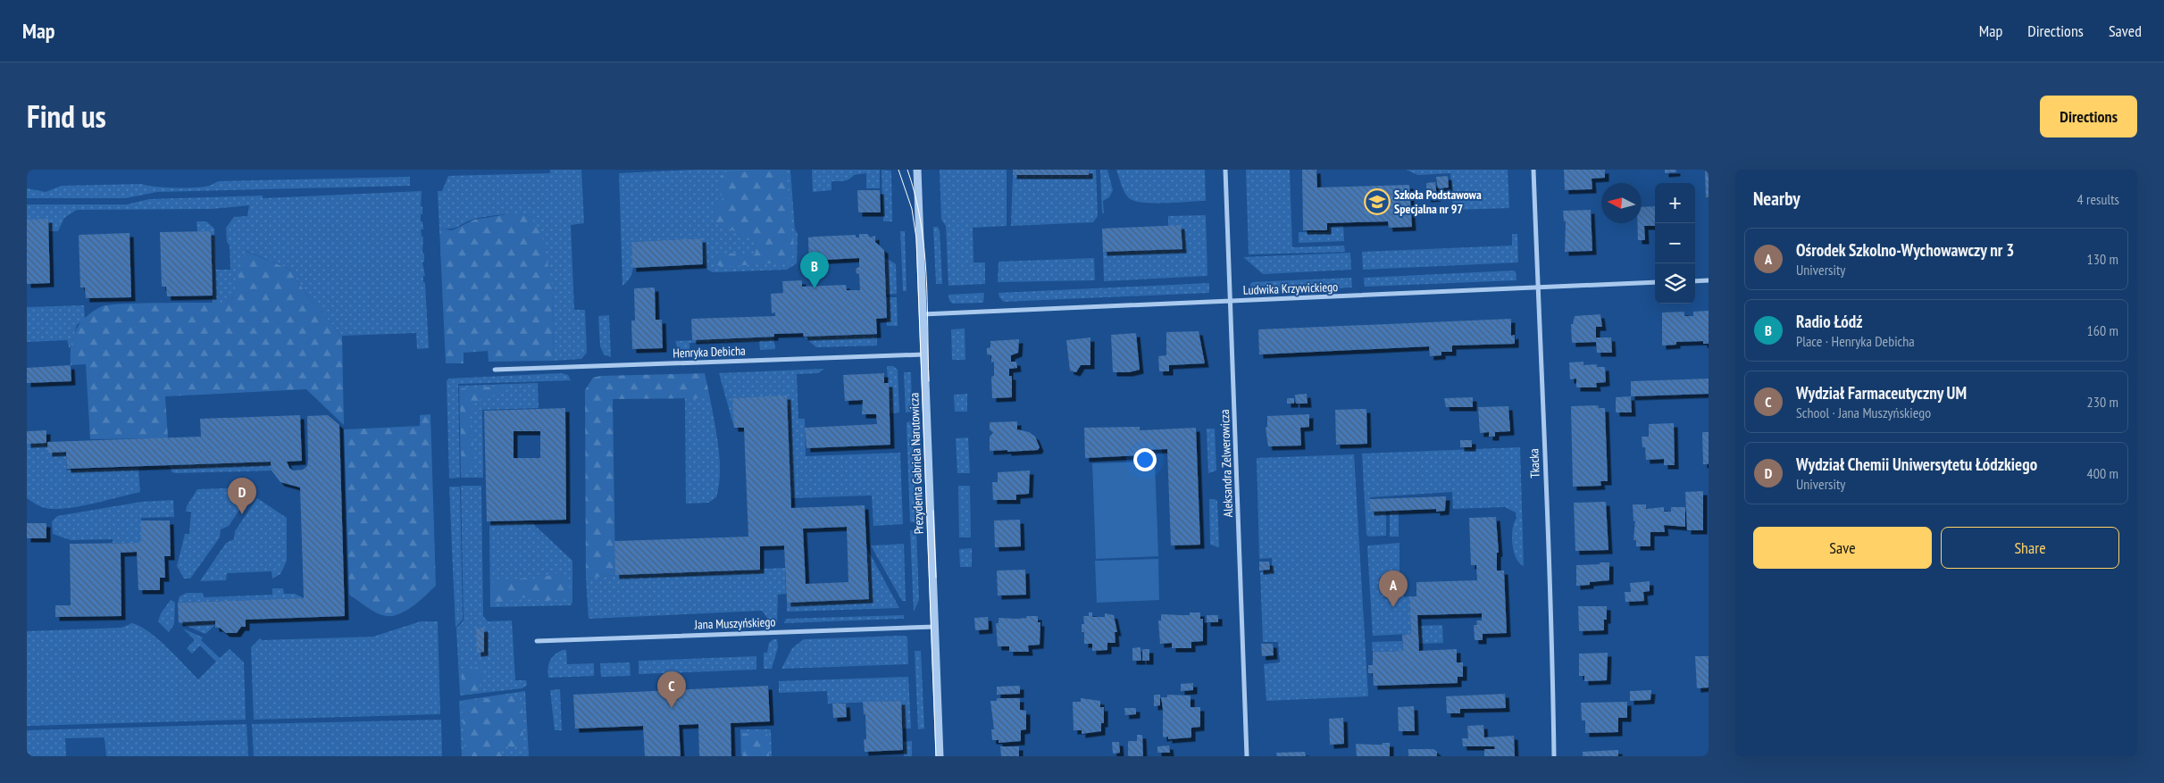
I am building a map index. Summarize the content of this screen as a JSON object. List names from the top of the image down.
{
  "streets": {
    "street": [
      "Ludwika Krzywickiego",
      "Henryka Debicha",
      "Prezydenta Gabriela Narutowicza",
      "Aleksandra Zelwerowicza",
      "Tkacka",
      "Jana Muszyńskiego"
    ]
  },
  "crossings": [
    ["Ludwika Krzywickiego", "Prezydenta Gabriela Narutowicza"],
    ["Ludwika Krzywickiego", "Aleksandra Zelwerowicza"],
    ["Ludwika Krzywickiego", "Tkacka"],
    ["Henryka Debicha", "Prezydenta Gabriela Narutowicza"],
    ["Prezydenta Gabriela Narutowicza", "Jana Muszyńskiego"]
  ],
  "places": {
    "school or university": ["Szkoła Podstawowa Specjalna nr 97"]
  },
  "north": "left",
  "page": {
    "header": "Map",
    "nav": ["Map", "Directions", "Saved"],
    "title": "Find us",
    "buttons": [
      "Directions",
      ["Save", "Share"]
    ],
    "heading": ["Nearby", "4 results"],
    "map_buttons": ["+", "−"],
    "list": [
      {
        "mark": "A",
        "name": "Ośrodek Szkolno-Wychowawczy nr 3",
        "note": "University",
        "value": "130 m"
      },
      {
        "mark": "B",
        "name": "Radio Łódź",
        "note": "Place · Henryka Debicha",
        "value": "160 m"
      },
      {
        "mark": "C",
        "name": "Wydział Farmaceutyczny UM",
        "note": "School · Jana Muszyńskiego",
        "value": "230 m"
      },
      {
        "mark": "D",
        "name": "Wydział Chemii Uniwersytetu Łódzkiego",
        "note": "University",
        "value": "400 m"
      }
    ],
    "pins": [
      "B",
      "D",
      "A",
      "C"
    ]
  }
}
